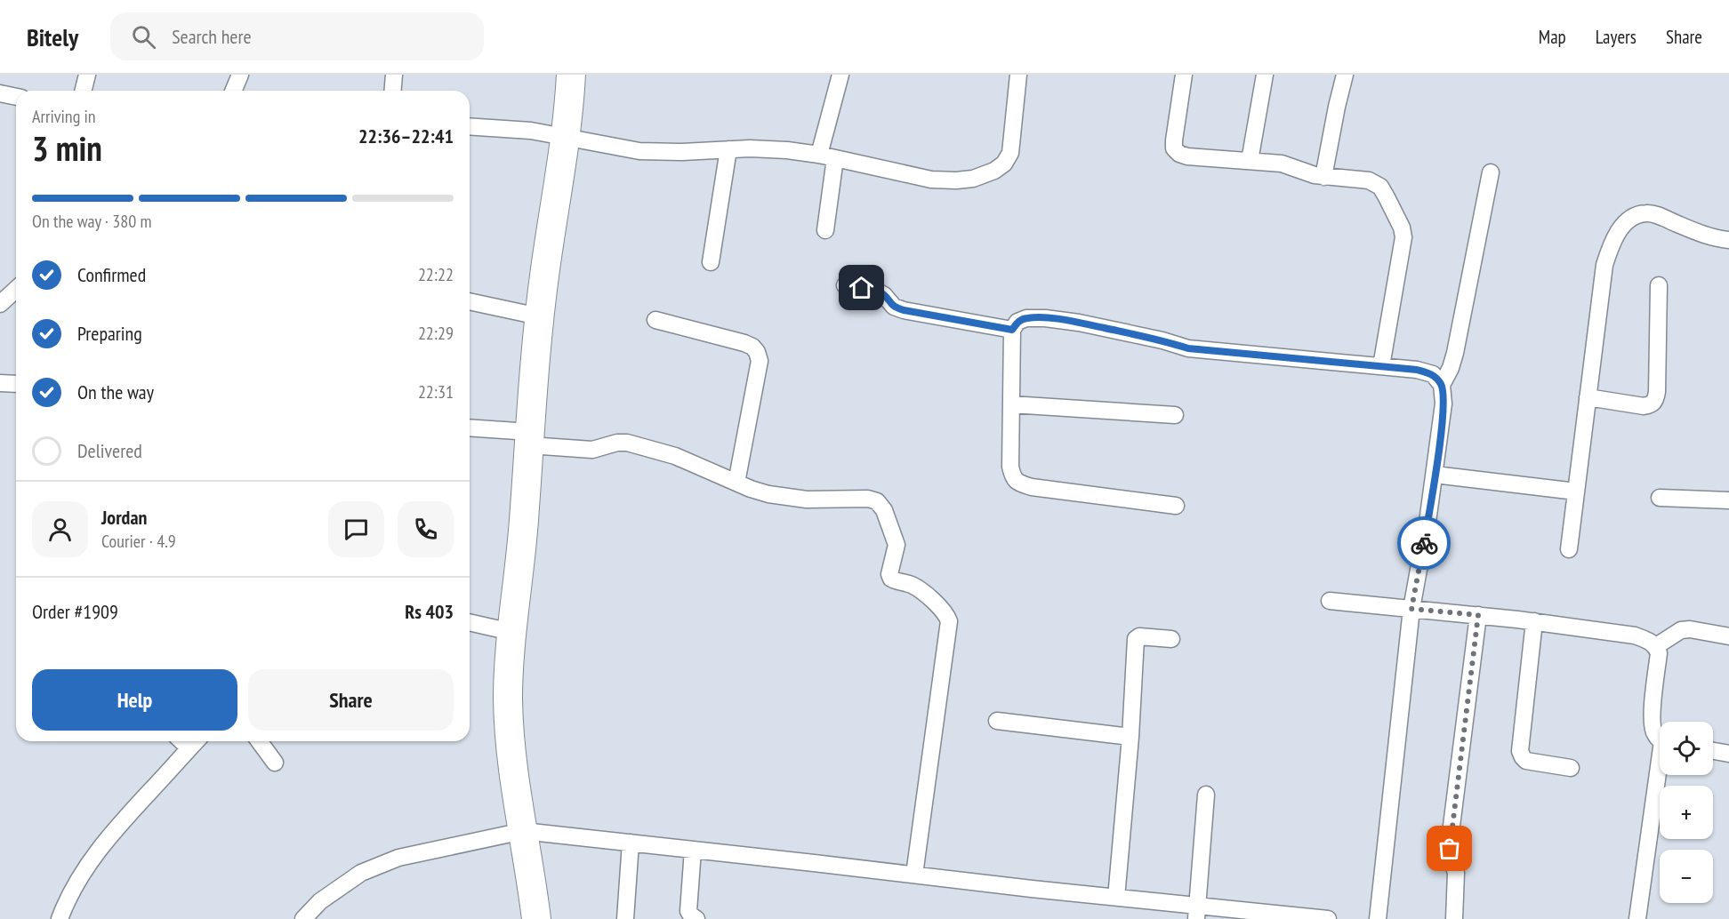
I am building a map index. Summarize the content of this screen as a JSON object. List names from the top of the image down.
{
  "page": {
    "header": "Bitely",
    "search": "Search here",
    "nav": ["Map", "Layers", "Share"],
    "heading": ["3 min", "Arriving in", "22:36–22:41"],
    "panel": [
      "Jordan",
      "Courier · 4.9",
      "Order #1909",
      "Rs 403"
    ],
    "bar": "On the way · 380 m",
    "list": [
      ["Confirmed", "22:22"],
      ["Preparing", "22:29"],
      ["On the way", "22:31"],
      "Delivered"
    ],
    "buttons": ["Help", "Share"],
    "map_buttons": ["+", "−"]
  }
}
